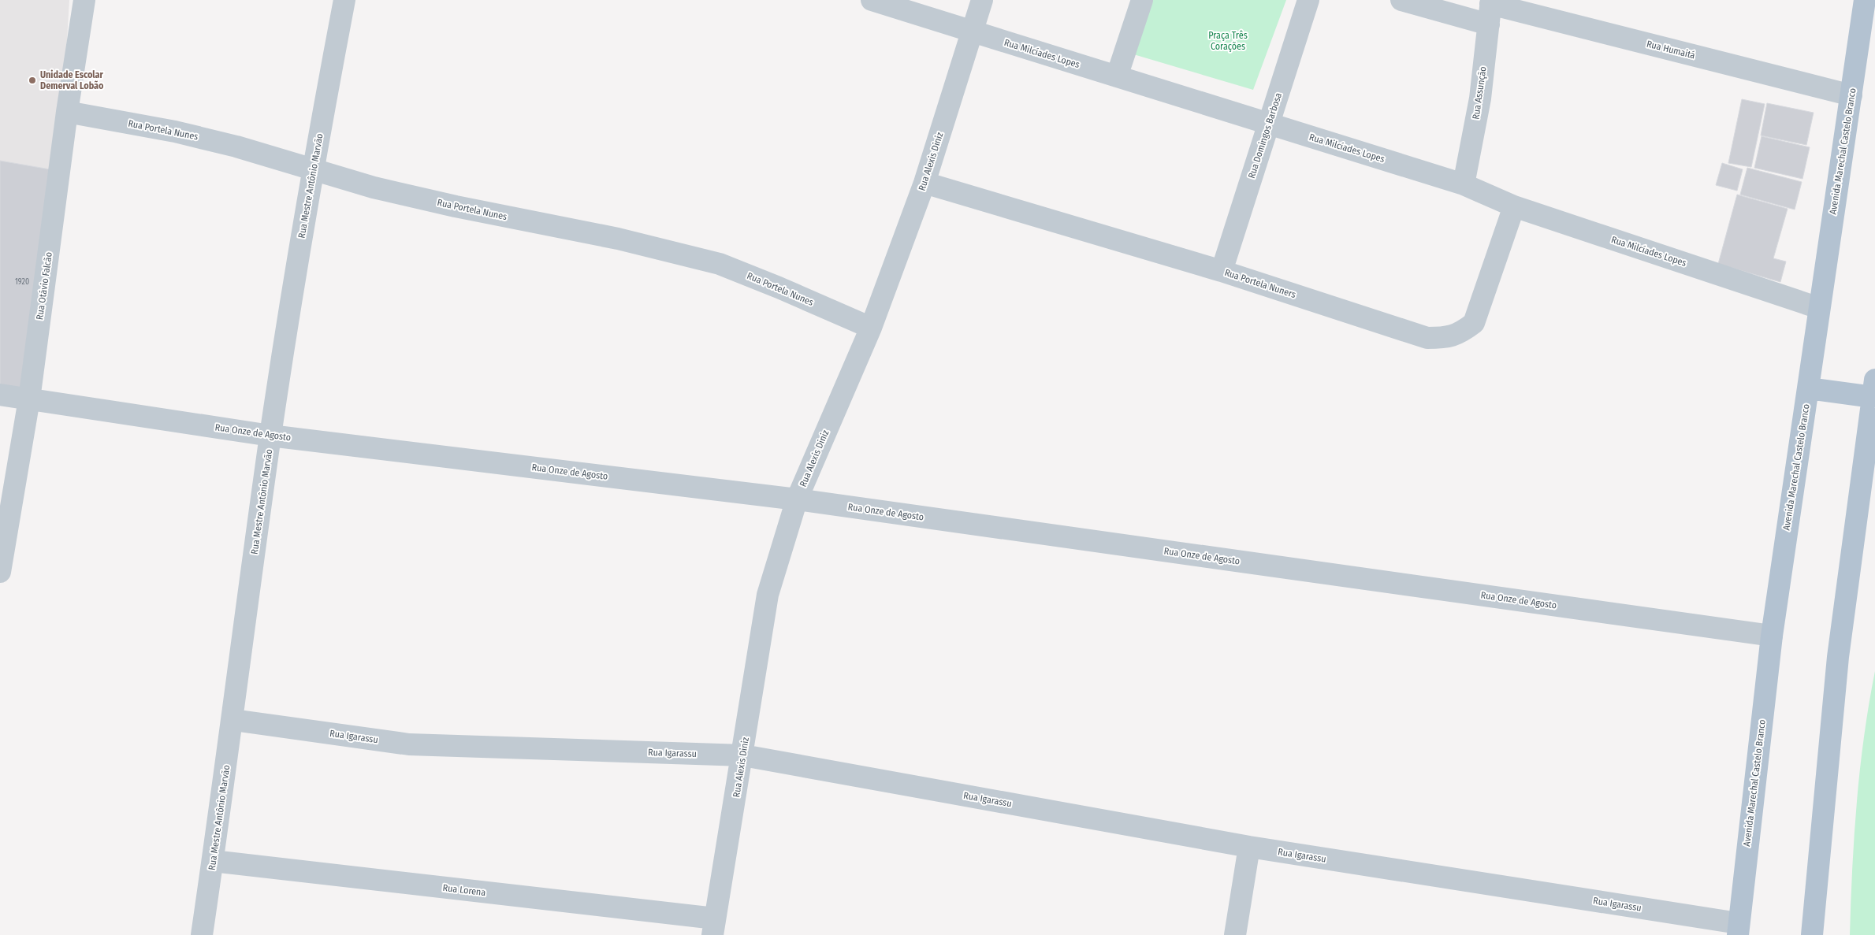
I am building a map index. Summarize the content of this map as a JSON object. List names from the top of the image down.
{
  "streets": {
    "main road": ["Avenida Marechal Castelo Branco"],
    "street": [
      "Rua Humaitá",
      "Rua Milcíades Lopes",
      "Rua Assunção",
      "Rua Portela Nunes",
      "Rua Domingos Barbosa",
      "Rua Alexis Diniz",
      "Rua Mestre Antônio Marvão",
      "Rua Portela Nuners",
      "Rua Otávio Falcão",
      "Rua Onze de Agosto",
      "Rua Igarassu",
      "Rua Lorena"
    ]
  },
  "crossings": [
    ["Rua Humaitá", "Rua Assunção"],
    ["Rua Humaitá", "Avenida Marechal Castelo Branco"],
    ["Rua Milcíades Lopes", "Rua Assunção"],
    ["Rua Milcíades Lopes", "Rua Domingos Barbosa"],
    ["Rua Milcíades Lopes", "Avenida Marechal Castelo Branco"],
    ["Rua Milcíades Lopes", "Rua Alexis Diniz"],
    ["Rua Milcíades Lopes", "Rua Portela Nuners"],
    ["Rua Portela Nunes", "Rua Alexis Diniz"],
    ["Rua Portela Nunes", "Rua Mestre Antônio Marvão"],
    ["Rua Portela Nunes", "Rua Otávio Falcão"],
    ["Rua Domingos Barbosa", "Rua Portela Nuners"],
    ["Avenida Marechal Castelo Branco", "Rua Onze de Agosto"],
    ["Avenida Marechal Castelo Branco", "Rua Igarassu"],
    ["Rua Alexis Diniz", "Rua Portela Nuners"],
    ["Rua Alexis Diniz", "Rua Onze de Agosto"],
    ["Rua Alexis Diniz", "Rua Igarassu"],
    ["Rua Alexis Diniz", "Rua Lorena"],
    ["Rua Mestre Antônio Marvão", "Rua Onze de Agosto"],
    ["Rua Mestre Antônio Marvão", "Rua Igarassu"],
    ["Rua Mestre Antônio Marvão", "Rua Lorena"],
    ["Rua Otávio Falcão", "Rua Onze de Agosto"]
  ],
  "parks": ["Praça Três Corações"],
  "places": ["Unidade Escolar Demerval Lobão"],
  "house_numbers": ["1920"]
}
